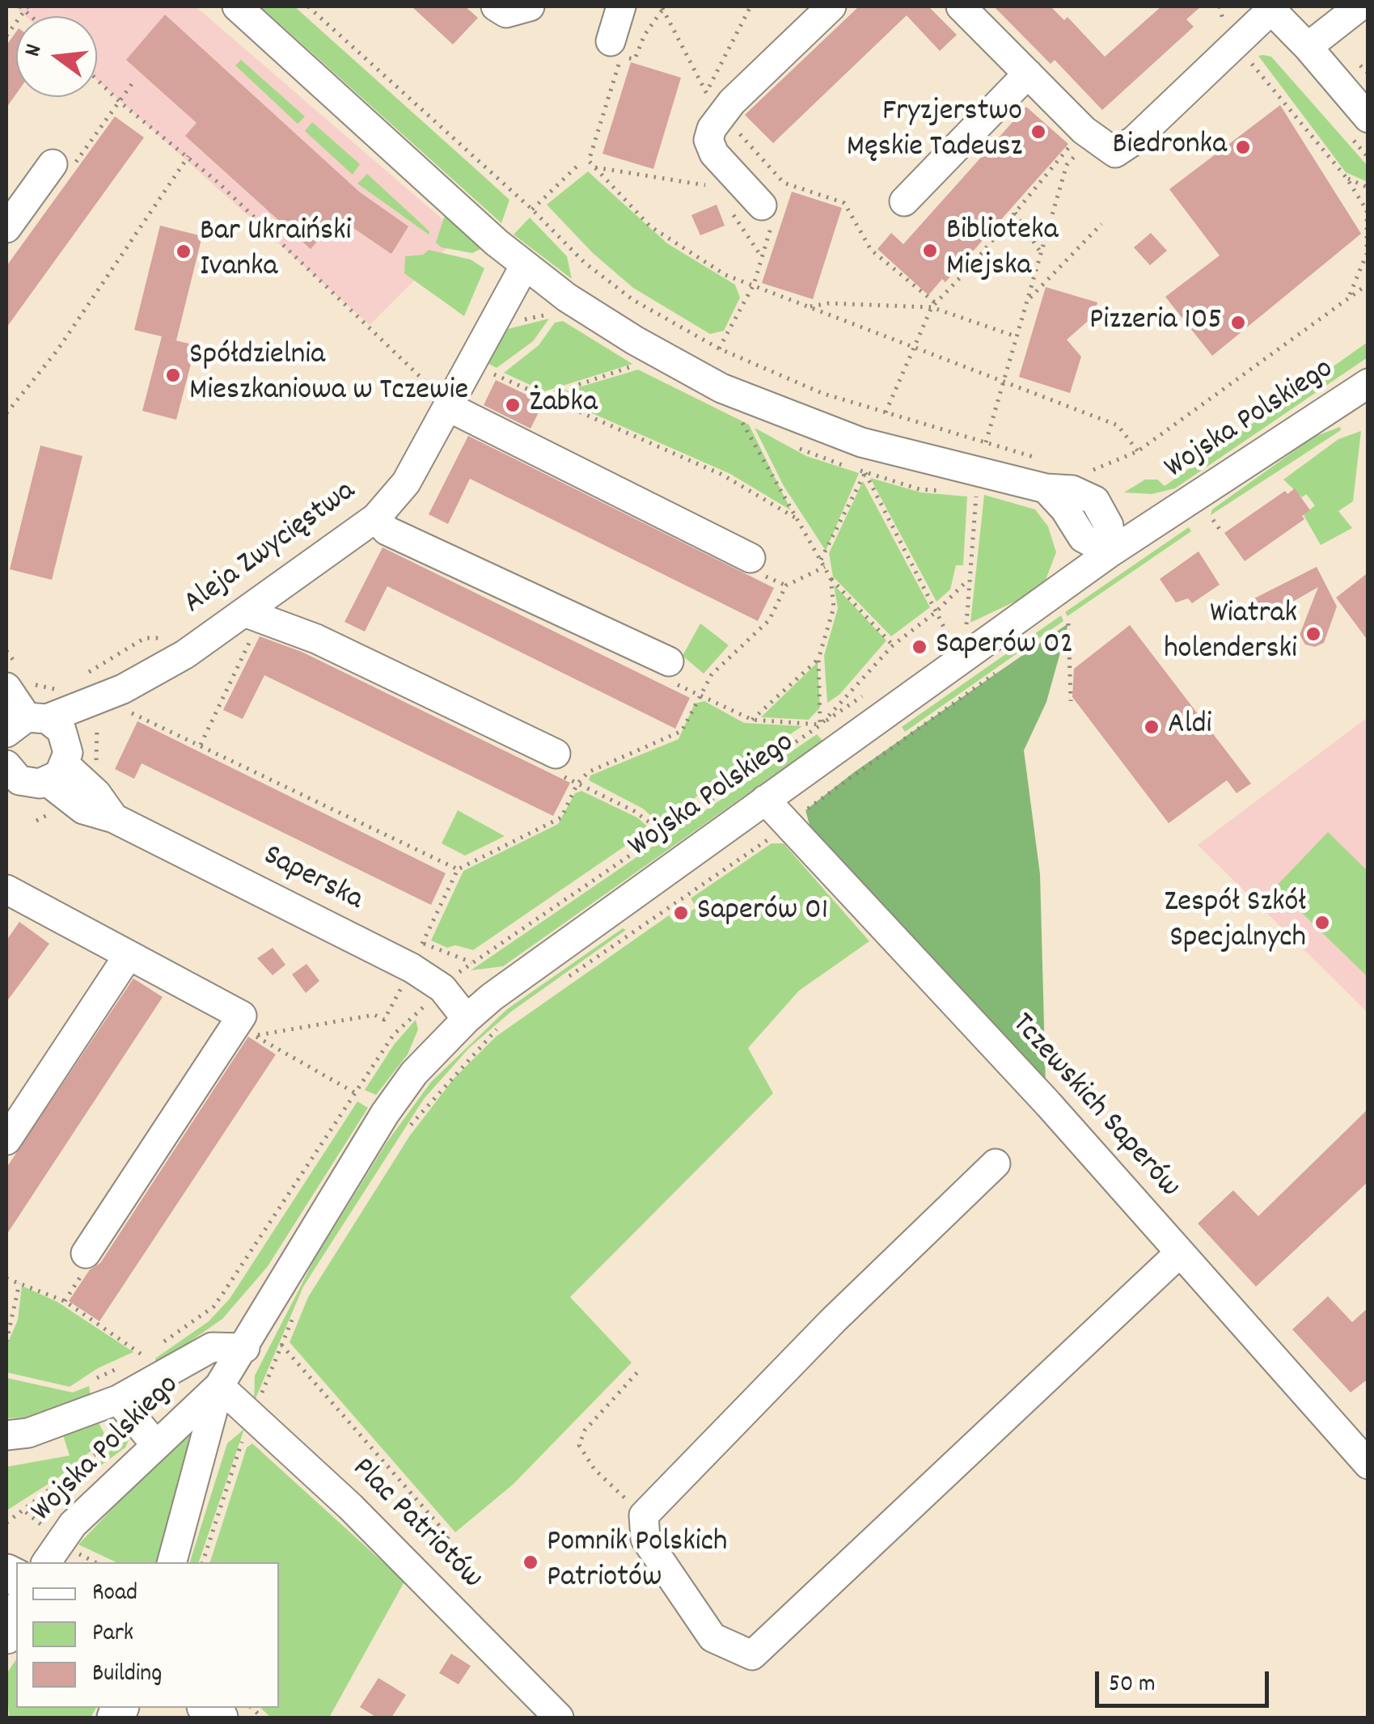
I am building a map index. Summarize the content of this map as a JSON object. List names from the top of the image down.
{
  "streets": {
    "street": [
      "Wojska Polskiego",
      "Aleja Zwycięstwa",
      "Saperska",
      "Tczewskich Saperów",
      "Plac Patriotów"
    ]
  },
  "crossings": [
    ["Wojska Polskiego", "Saperska"],
    ["Wojska Polskiego", "Tczewskich Saperów"],
    ["Wojska Polskiego", "Plac Patriotów"],
    ["Aleja Zwycięstwa", "Saperska"]
  ],
  "places": [
    "Fryzjerstwo Męskie Tadeusz",
    "Biedronka",
    "Biblioteka Miejska",
    "Bar Ukraiński Ivanka",
    "Pizzeria 105",
    "Spółdzielnia Mieszkaniowa w Tczewie",
    "Żabka",
    "Wiatrak holenderski",
    "Saperów 02",
    "Aldi",
    "Saperów 01",
    "Zespół Szkół Specjalnych",
    "Pomnik Polskich Patriotów"
  ],
  "legend": ["Road", "Park", "Building"],
  "scale_bar": "50 m",
  "north": "left"
}
